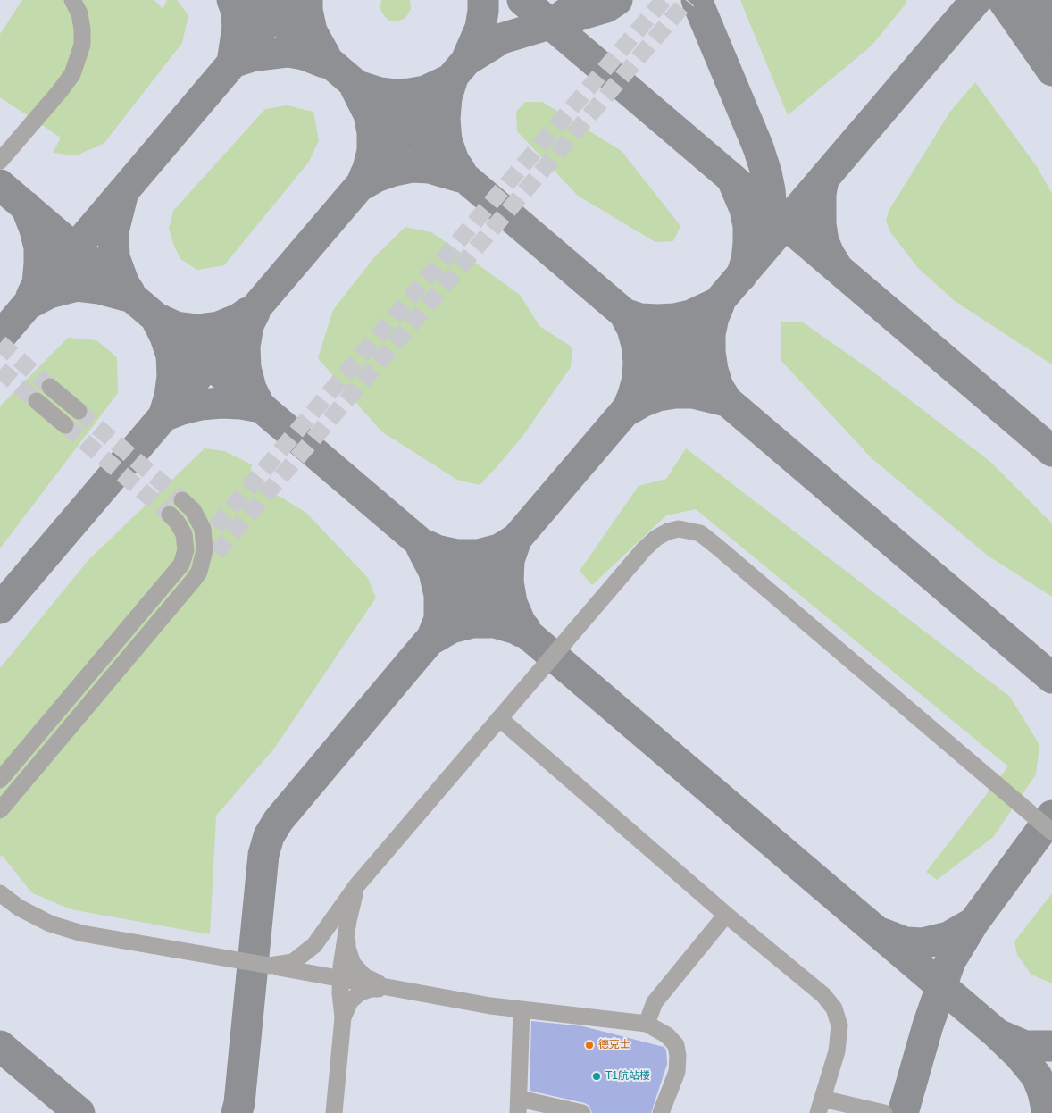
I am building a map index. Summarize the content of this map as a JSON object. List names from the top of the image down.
{
  "places": ["德克士", "T1航站楼"]
}
